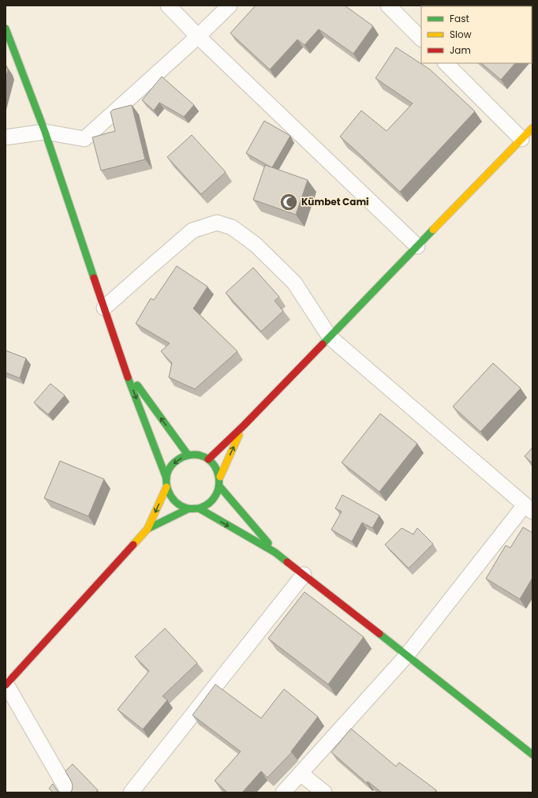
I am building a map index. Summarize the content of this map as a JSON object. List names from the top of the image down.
{
  "places": {
    "mosque": ["Kümbet Cami"]
  },
  "legend": ["Fast", "Slow", "Jam"]
}
